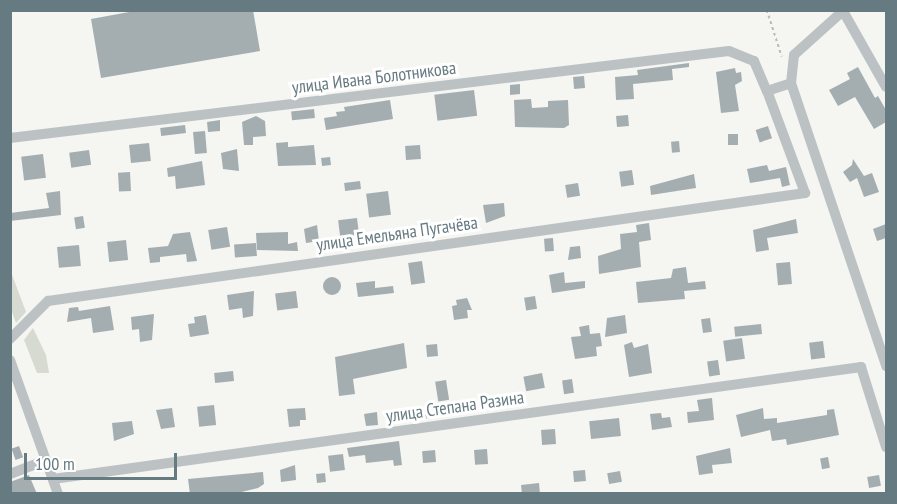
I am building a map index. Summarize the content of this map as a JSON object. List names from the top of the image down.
{
  "streets": {
    "street": ["улица Ивана Болотникова", "улица Емельяна Пугачёва", "улица Степана Разина"]
  },
  "crossings": [
    ["улица Ивана Болотникова", "улица Емельяна Пугачёва"]
  ],
  "scale_bar": "100 m"
}
